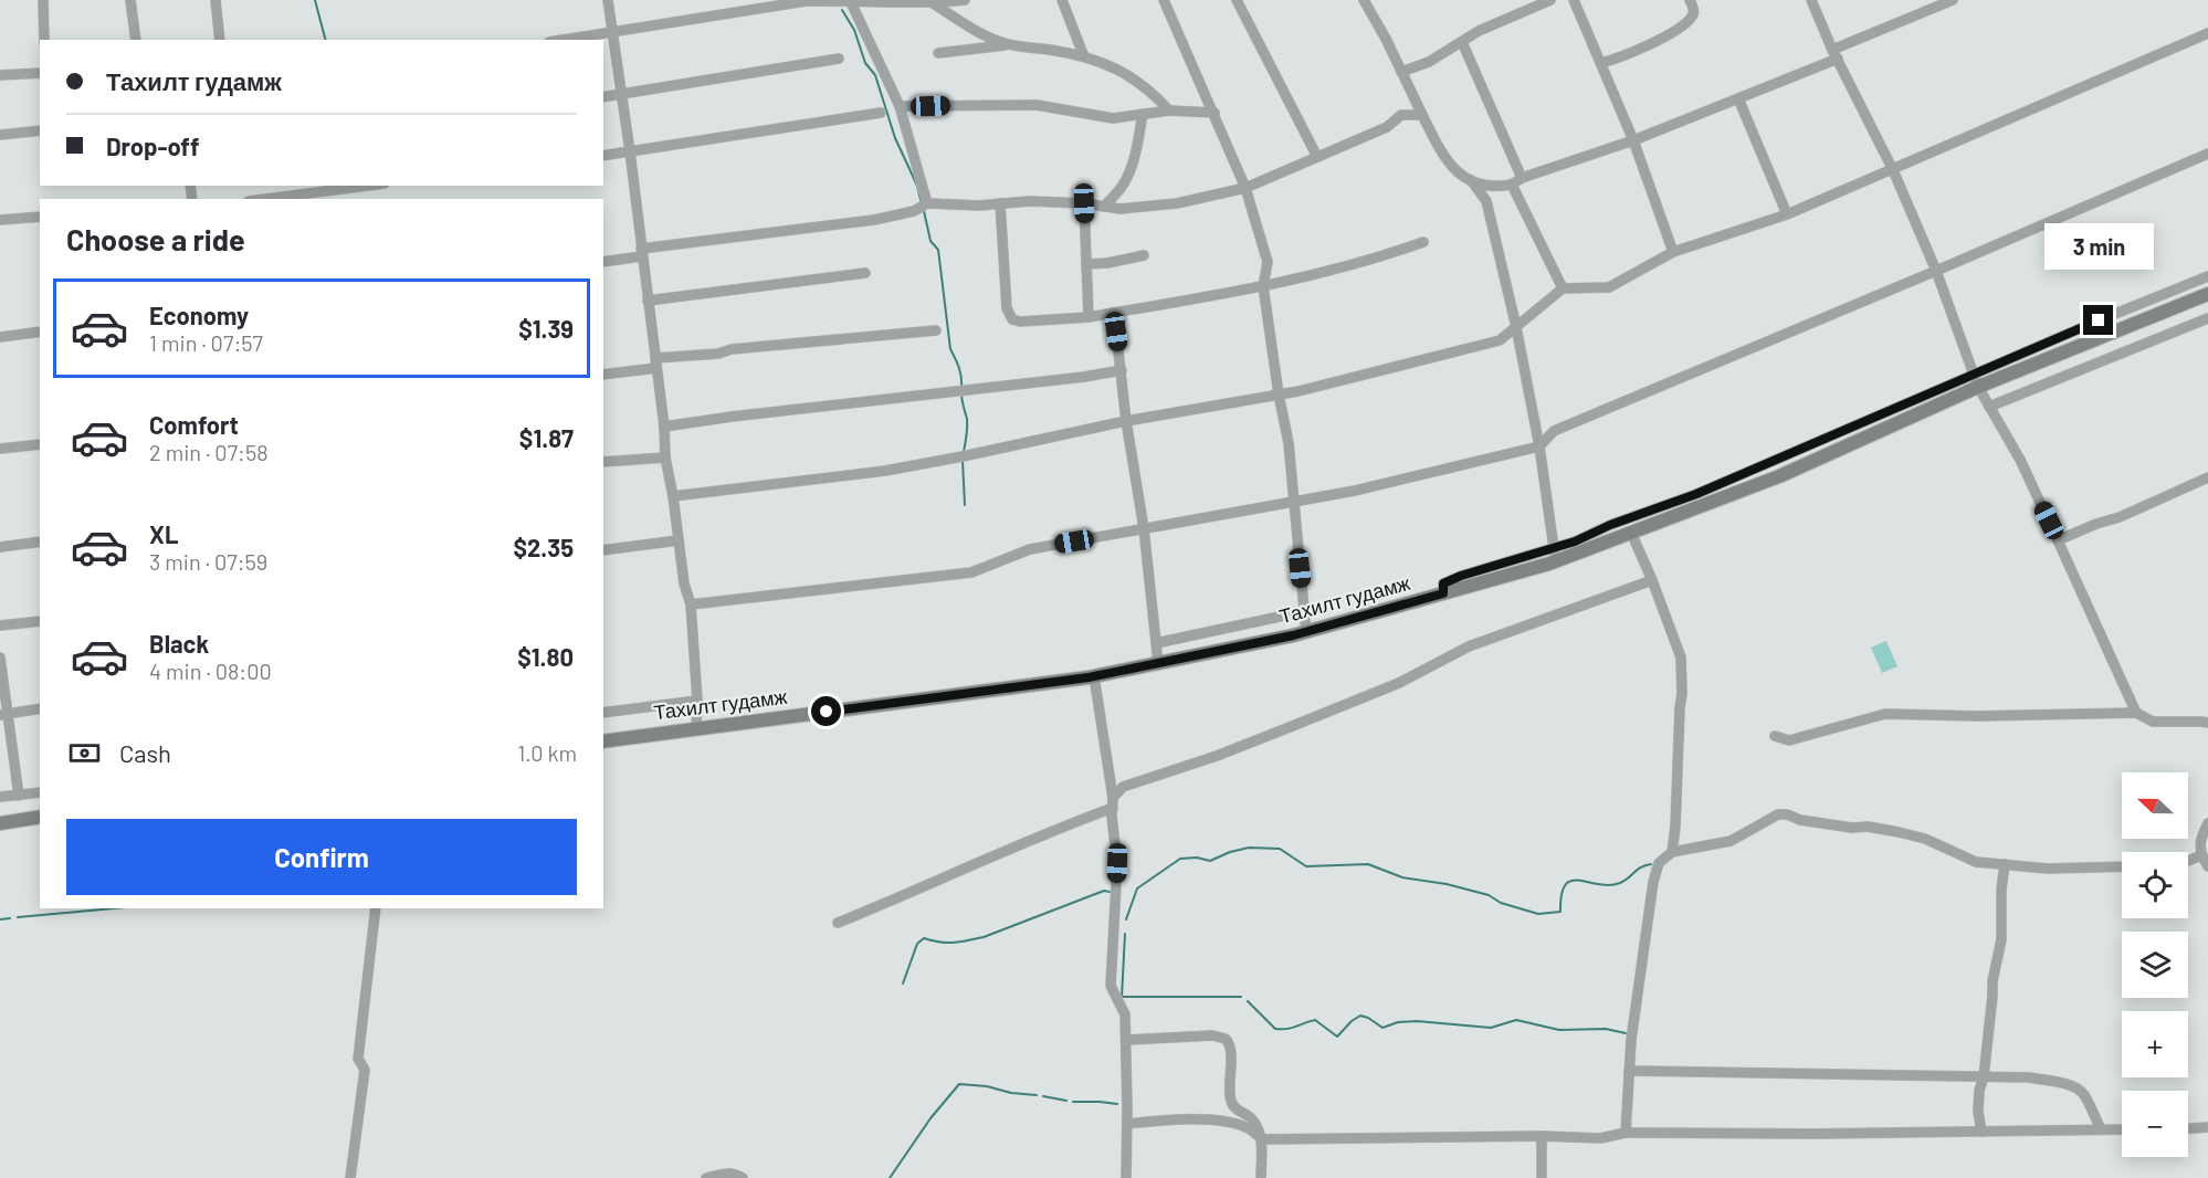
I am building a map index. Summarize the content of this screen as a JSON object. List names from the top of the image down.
{
  "streets": {
    "main road": ["Тахилт гудамж"]
  },
  "north": "left",
  "page": {
    "banner": ["Тахилт гудамж", "Drop-off"],
    "heading": "Choose a ride",
    "bubble": "3 min",
    "list": [
      {
        "name": "Economy",
        "note": "1 min · 07:57",
        "value": "$1.39"
      },
      {
        "name": "Comfort",
        "note": "2 min · 07:58",
        "value": "$1.87"
      },
      {
        "name": "XL",
        "note": "3 min · 07:59",
        "value": "$2.35"
      },
      {
        "name": "Black",
        "note": "4 min · 08:00",
        "value": "$1.80"
      }
    ],
    "pay": ["Cash", "1.0 km"],
    "map_buttons": ["+", "−"],
    "buttons": "Confirm"
  }
}
